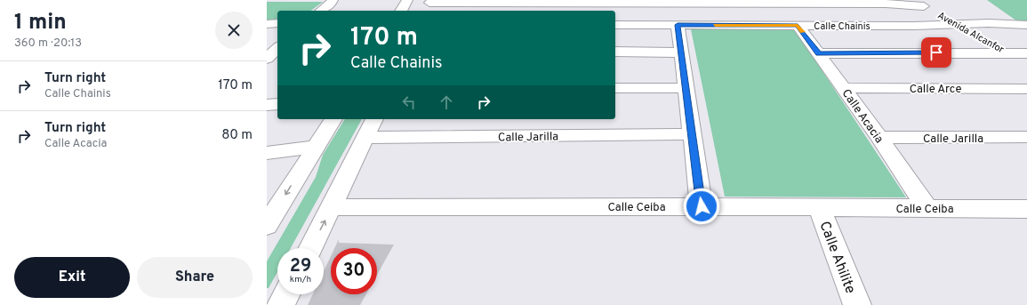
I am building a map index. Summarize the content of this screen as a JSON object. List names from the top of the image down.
{
  "streets": {
    "street": [
      "Calle Chainis",
      "Avenida Alcanfor",
      "Calle Arce",
      "Calle Acacia",
      "Calle Jarilla",
      "Calle Ceiba",
      "Calle Ahilite"
    ]
  },
  "crossings": [
    ["Calle Chainis", "Avenida Alcanfor"],
    ["Calle Chainis", "Calle Acacia"],
    ["Calle Arce", "Calle Acacia"],
    ["Calle Acacia", "Calle Jarilla"],
    ["Calle Acacia", "Calle Ceiba"],
    ["Calle Ceiba", "Calle Ahilite"]
  ],
  "page": {
    "heading": ["1 min", "360 m · 20:13"],
    "turn": ["170 m", "Calle Chainis"],
    "list": [
      {
        "name": "Turn right",
        "note": "Calle Chainis",
        "value": "170 m"
      },
      {
        "name": "Turn right",
        "note": "Calle Acacia",
        "value": "80 m"
      }
    ],
    "speed": "29 km/h",
    "limit": "30",
    "buttons": ["Exit", "Share"]
  }
}
